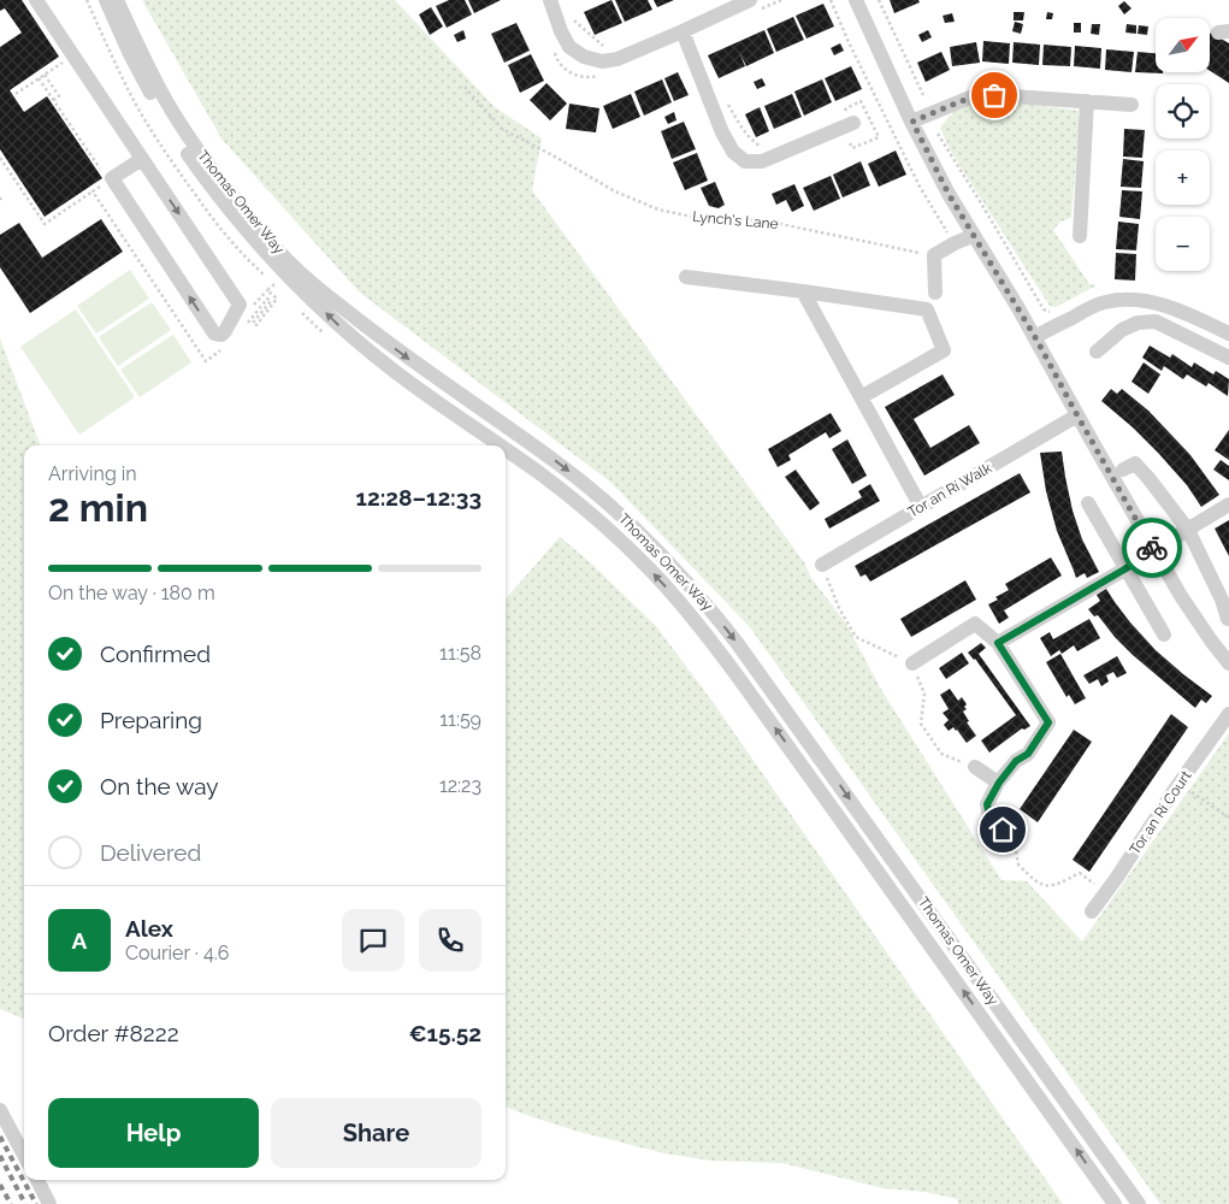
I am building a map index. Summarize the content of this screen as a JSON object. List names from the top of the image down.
{
  "streets": {
    "street": ["Thomas Omer Way", "Tor an Rí Walk", "Tor an Rí Court"],
    "path": ["Lynch's Lane"]
  },
  "north": "top right",
  "page": {
    "map_buttons": ["+", "−"],
    "heading": ["2 min", "Arriving in", "12:28–12:33"],
    "panel": [
      "Alex",
      "Courier · 4.6",
      "Order #8222",
      "€15.52"
    ],
    "bar": "On the way · 180 m",
    "list": [
      ["Confirmed", "11:58"],
      ["Preparing", "11:59"],
      ["On the way", "12:23"],
      "Delivered"
    ],
    "round": "A",
    "buttons": ["Help", "Share"]
  }
}
